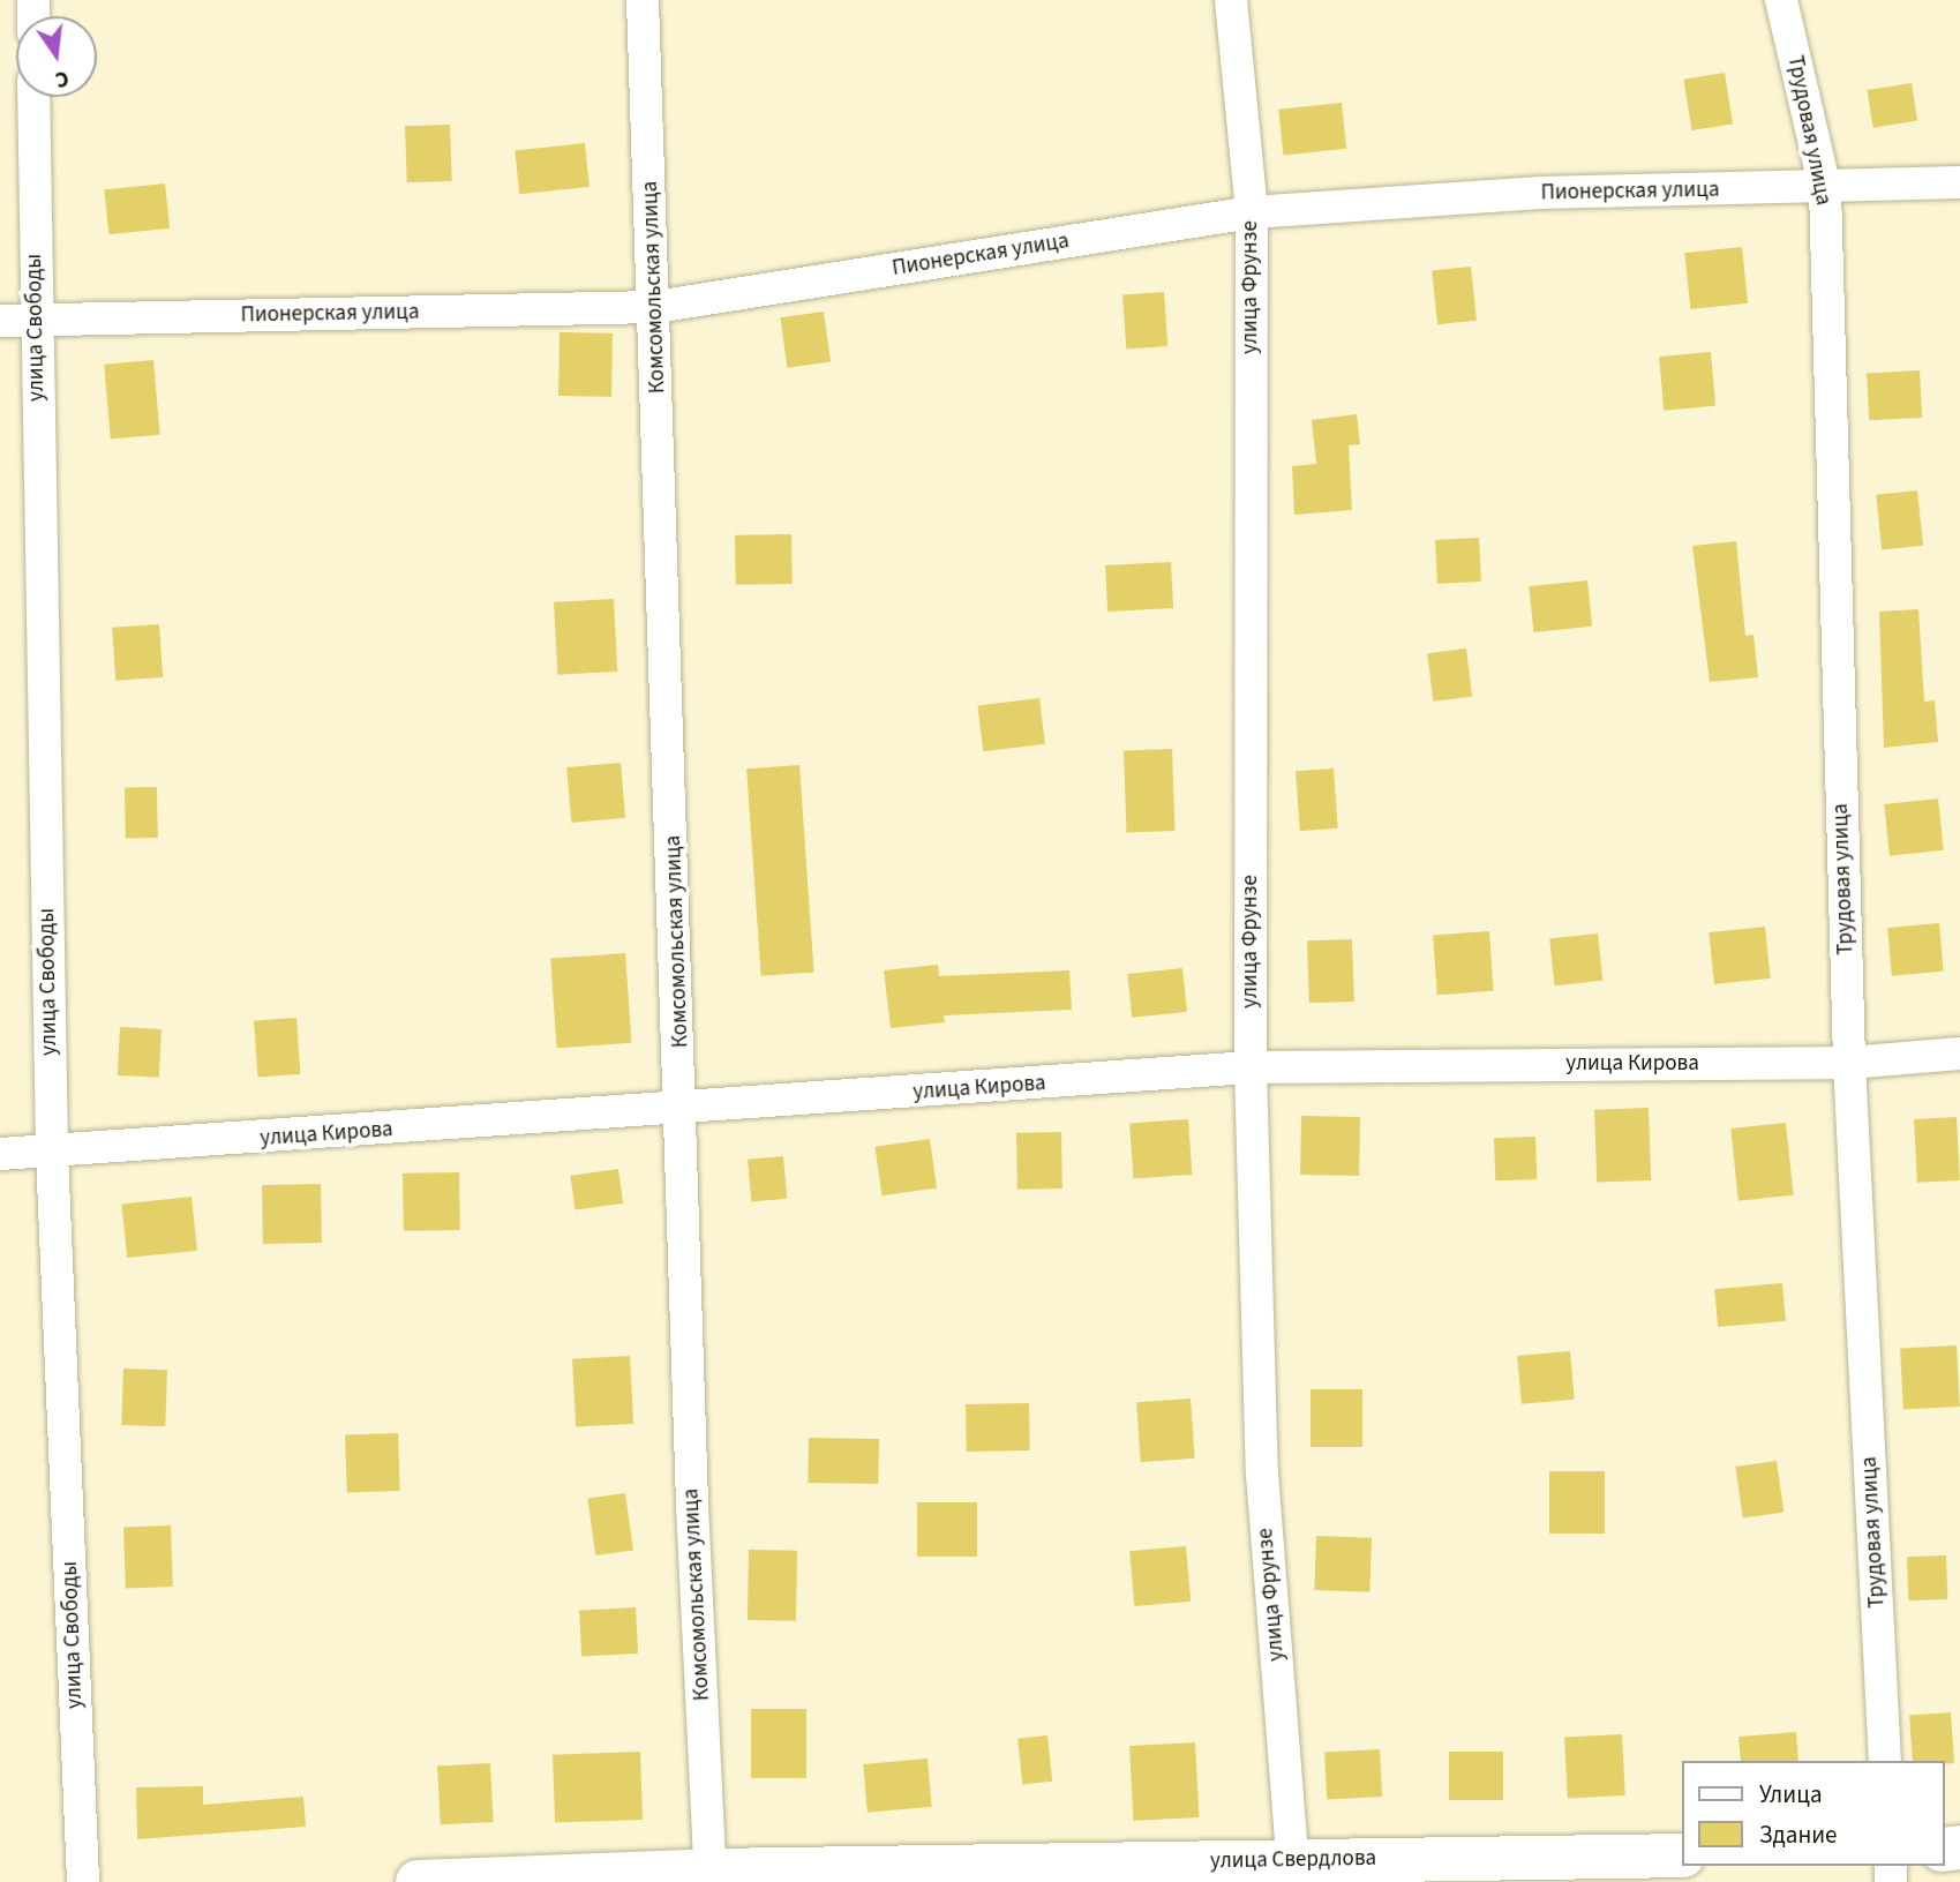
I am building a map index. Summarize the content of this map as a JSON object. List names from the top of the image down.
{
  "streets": {
    "street": [
      "Трудовая улица",
      "Пионерская улица",
      "Комсомольская улица",
      "улица Фрунзе",
      "улица Свободы",
      "улица Кирова",
      "улица Свердлова"
    ]
  },
  "crossings": [
    ["Трудовая улица", "Пионерская улица"],
    ["Трудовая улица", "улица Кирова"],
    ["Пионерская улица", "Комсомольская улица"],
    ["Пионерская улица", "улица Фрунзе"],
    ["Пионерская улица", "улица Свободы"],
    ["Комсомольская улица", "улица Кирова"],
    ["Комсомольская улица", "улица Свердлова"],
    ["улица Фрунзе", "улица Кирова"],
    ["улица Фрунзе", "улица Свердлова"],
    ["улица Свободы", "улица Кирова"]
  ],
  "legend": ["Улица", "Здание"],
  "north": "bottom"
}
